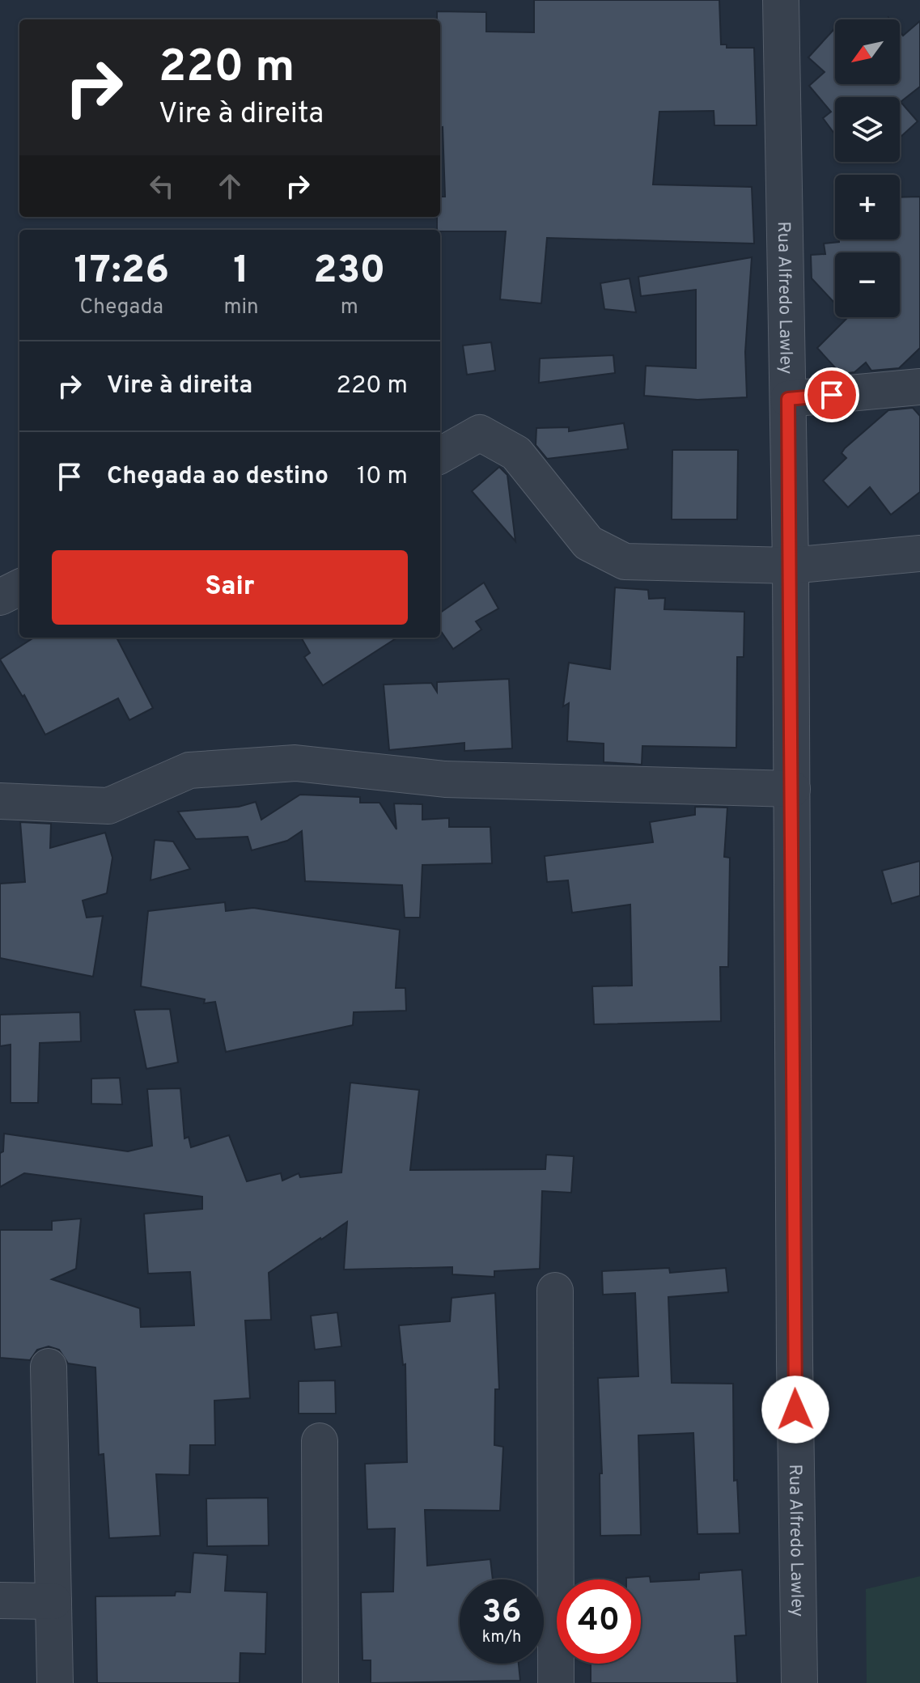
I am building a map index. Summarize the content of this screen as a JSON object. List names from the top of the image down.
{
  "streets": {
    "street": ["Rua Alfredo Lawley"]
  },
  "north": "bottom left",
  "page": {
    "map_buttons": ["+", "−"],
    "turn": ["220 m", "Vire à direita"],
    "eta": [
      "17:26",
      "Chegada",
      "1",
      "min",
      "230",
      "m"
    ],
    "list": [
      {
        "name": "Vire à direita",
        "value": "220 m"
      },
      {
        "name": "Chegada ao destino",
        "value": "10 m"
      }
    ],
    "buttons": "Sair",
    "speed": "36 km/h",
    "limit": "40"
  }
}
